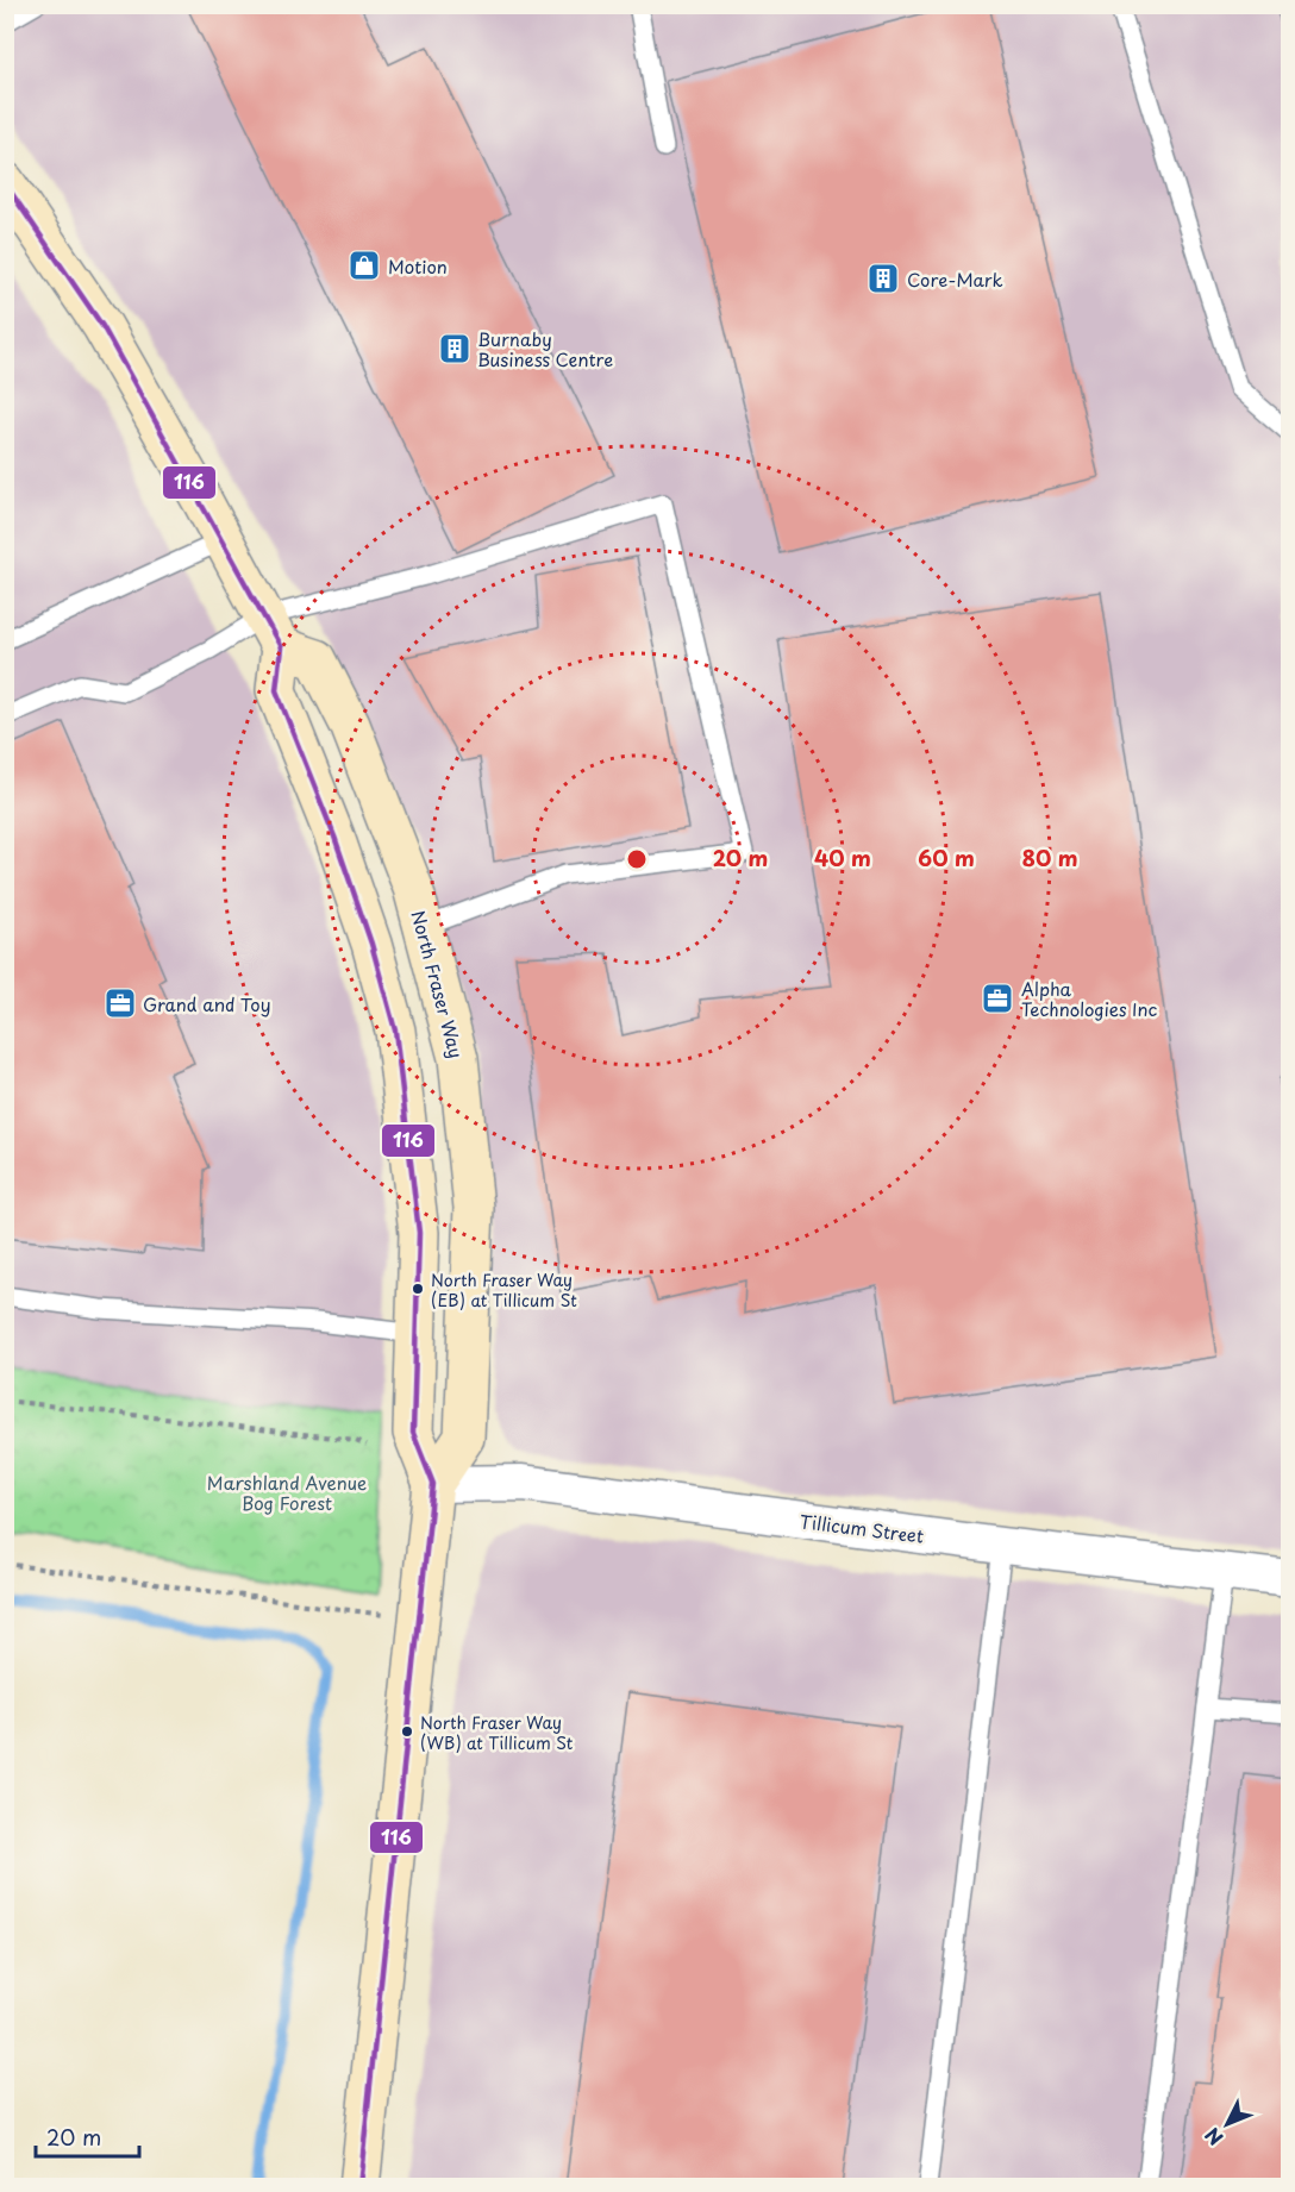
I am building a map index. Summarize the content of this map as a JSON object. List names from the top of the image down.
{
  "streets": {
    "street": ["North Fraser Way", "Tillicum Street"]
  },
  "crossings": [
    ["North Fraser Way", "Tillicum Street"]
  ],
  "parks": ["Marshland Avenue Bog Forest"],
  "places": {
    "shop": ["Motion"],
    "building": ["Core-Mark", "Burnaby Business Centre"],
    "office": ["Alpha Technologies Inc", "Grand and Toy"],
    "other": ["North Fraser Way (EB) at Tillicum St", "North Fraser Way (WB) at Tillicum St"]
  },
  "lines": ["transit line 116"],
  "scale_bar": "20 m",
  "north": "bottom left",
  "rings": [
    "20 m",
    "40 m",
    "60 m",
    "80 m"
  ]
}
